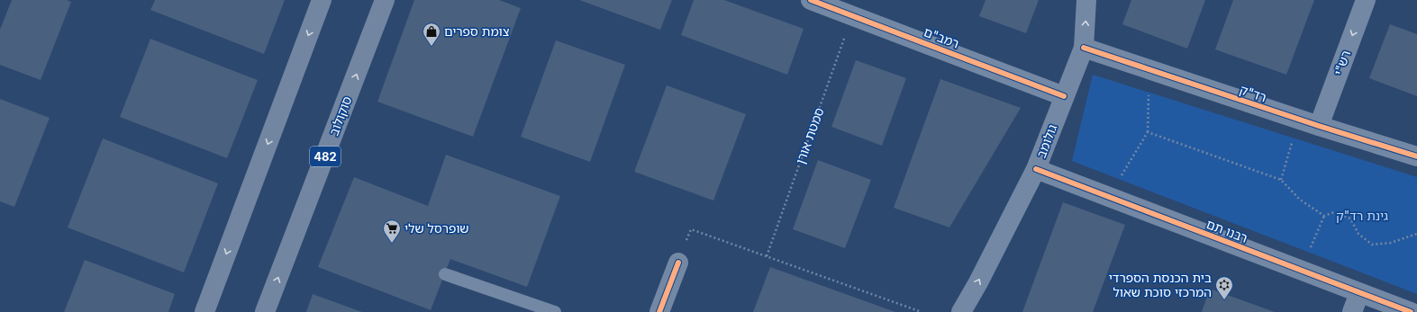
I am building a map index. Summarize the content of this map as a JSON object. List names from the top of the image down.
{
  "streets": {
    "main road": ["סוקולוב", "482"],
    "street": [
      "רמב\"ם",
      "רש\"י",
      "רד\"ק",
      "גולומב",
      "רבנו תם"
    ],
    "path": ["סמטת אורן"]
  },
  "crossings": [
    ["רמב\"ם", "סמטת אורן"],
    ["רמב\"ם", "גולומב"],
    ["רש\"י", "רד\"ק"],
    ["רד\"ק", "גולומב"],
    ["גולומב", "רבנו תם"]
  ],
  "one_way": ["רש\"י", "גולומב"],
  "parks": ["גינת רד\"ק"],
  "places": {
    "shop": ["צומת ספרים"],
    "supermarket": ["שופרסל שלי"],
    "synagogue": ["בית הכנסת הספרדי המרכזי סוכת שאול"]
  }
}
